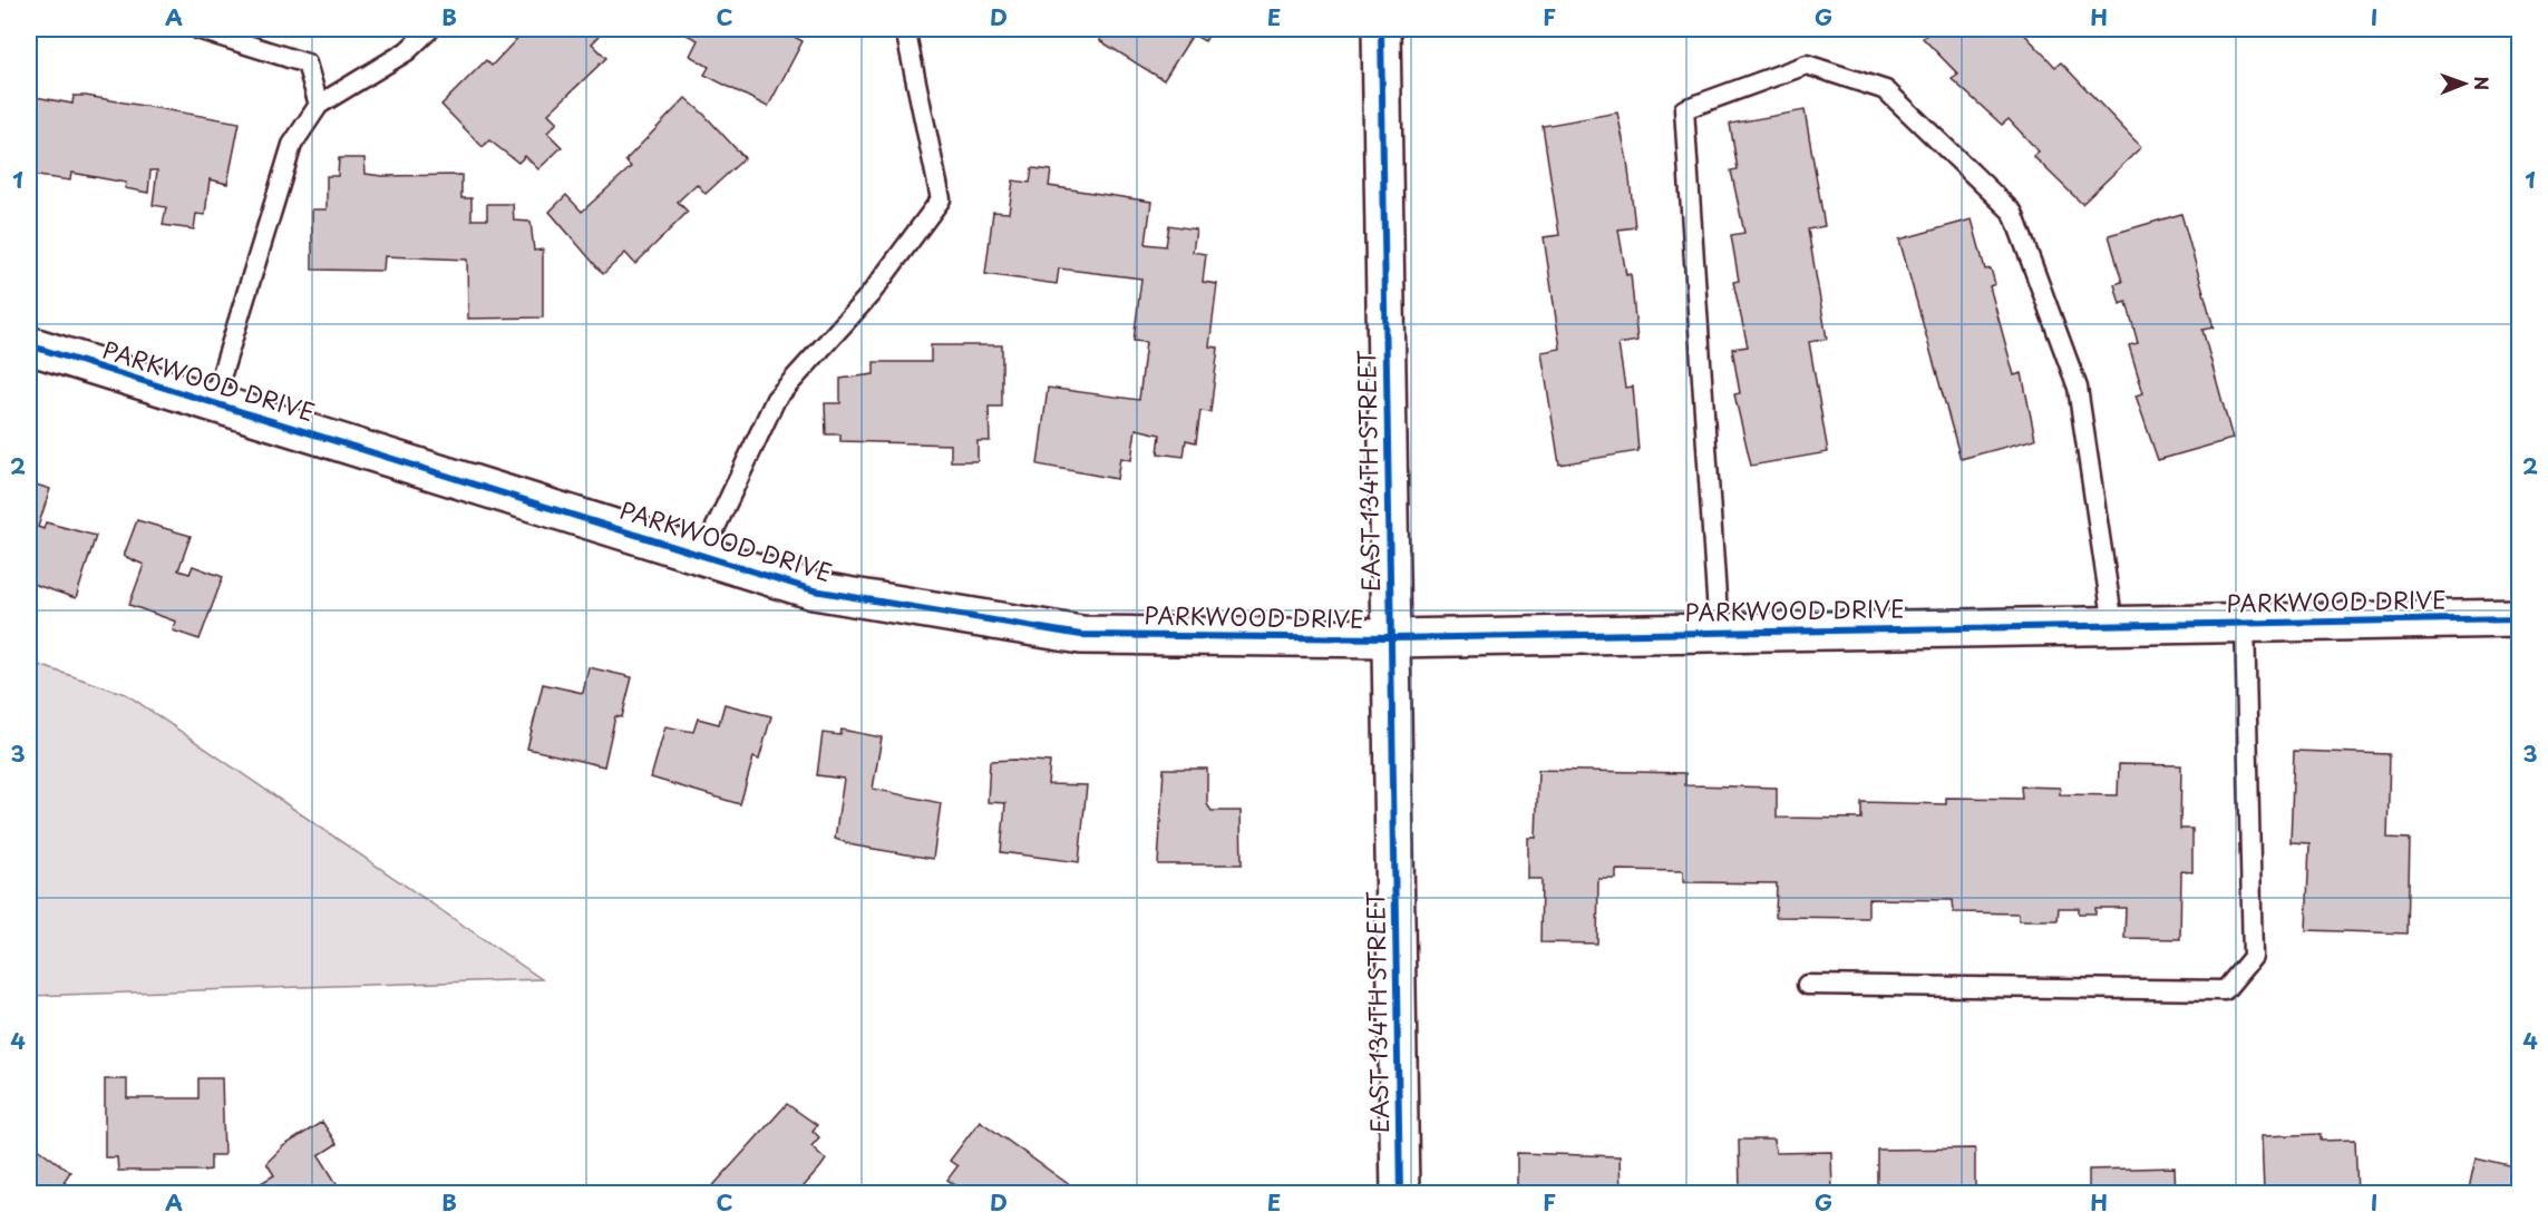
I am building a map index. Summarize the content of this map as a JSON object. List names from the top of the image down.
{
  "streets": {
    "street": ["PARKWOOD DRIVE", "EAST 134TH STREET"]
  },
  "crossings": [
    ["PARKWOOD DRIVE", "EAST 134TH STREET"]
  ],
  "north": "right",
  "grid": {
    "columns": [
      "A",
      "B",
      "C",
      "D",
      "E",
      "F",
      "G",
      "H",
      "I"
    ],
    "rows": [
      "1",
      "2",
      "3",
      "4"
    ]
  }
}
